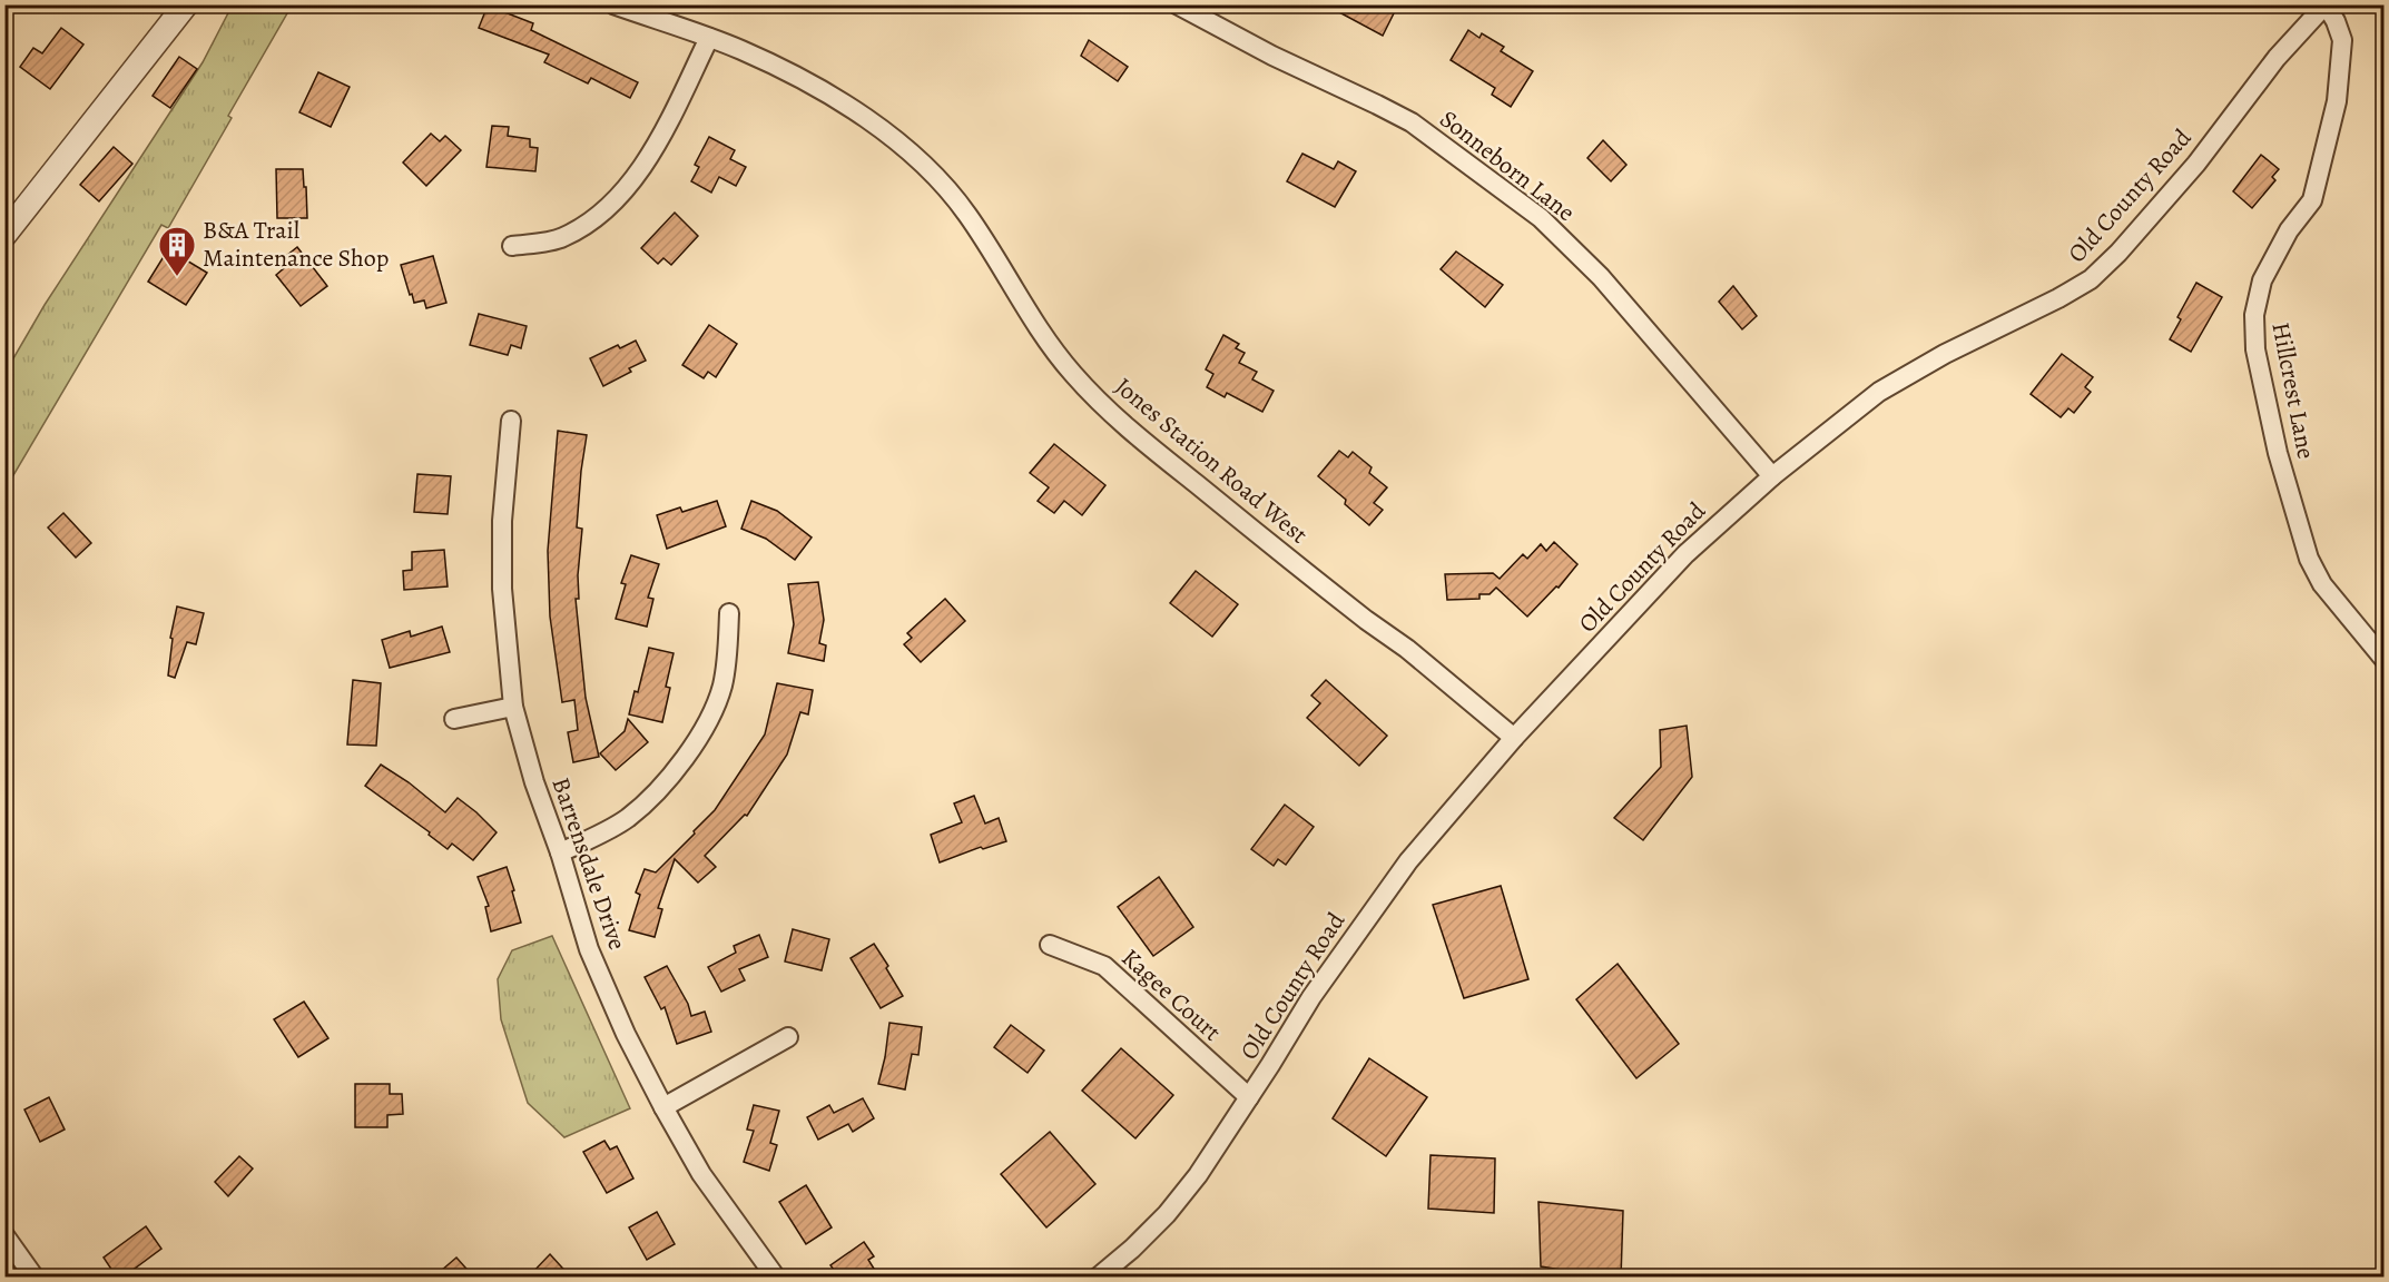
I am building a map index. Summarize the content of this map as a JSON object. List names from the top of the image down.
{
  "streets": {
    "street": [
      "Sonneborn Lane",
      "Old County Road",
      "Hillcrest Lane",
      "Jones Station Road West",
      "Barrensdale Drive",
      "Kagee Court"
    ]
  },
  "crossings": [
    ["Sonneborn Lane", "Old County Road"],
    ["Old County Road", "Hillcrest Lane"],
    ["Old County Road", "Jones Station Road West"],
    ["Old County Road", "Kagee Court"]
  ],
  "places": {
    "building": ["B&A Trail Maintenance Shop"]
  }
}
